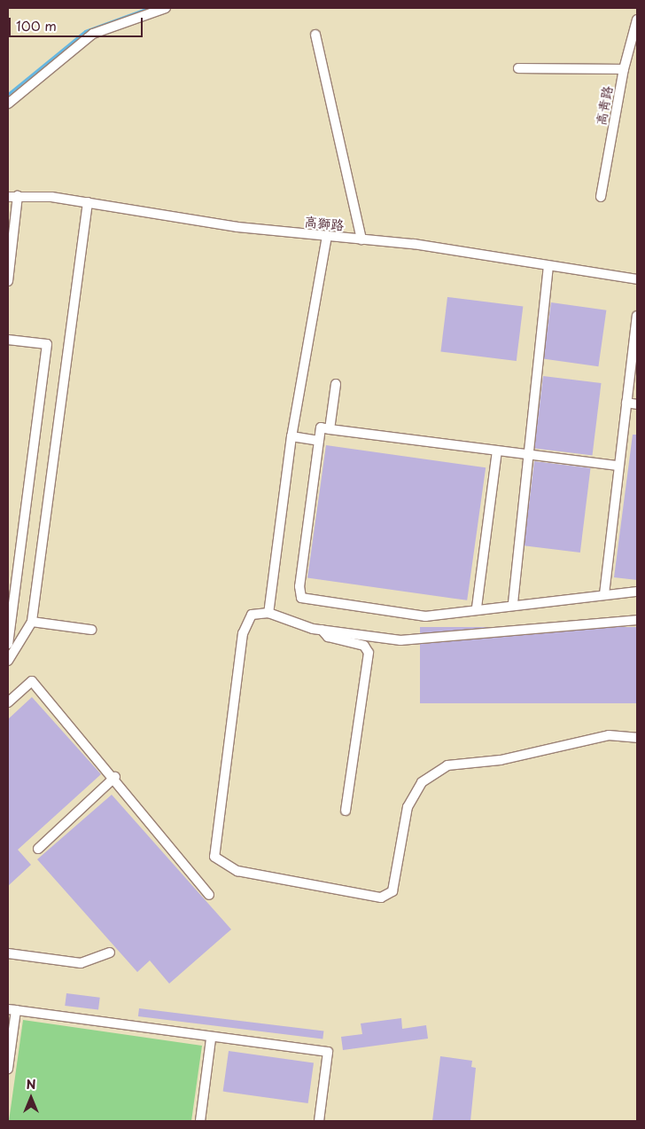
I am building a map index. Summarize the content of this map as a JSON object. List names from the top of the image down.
{
  "streets": {
    "street": ["高青路", "高獅路"]
  },
  "scale_bar": "100 m",
  "north": "top"
}
